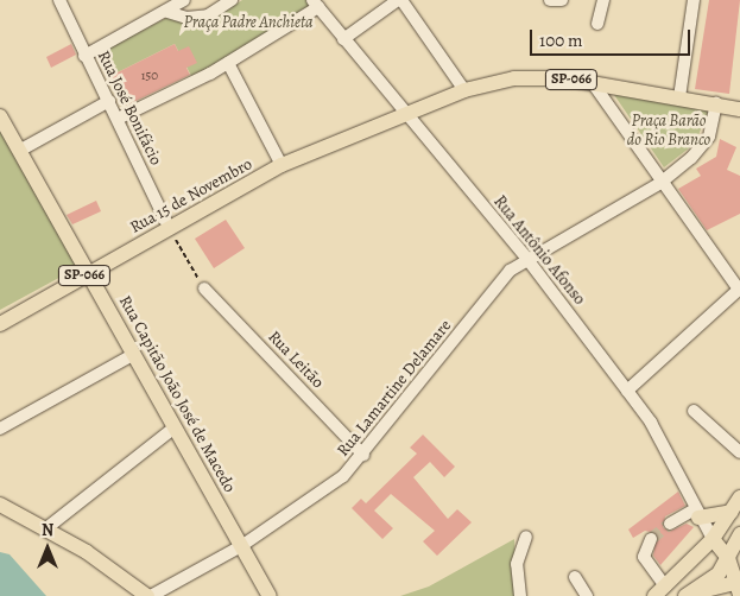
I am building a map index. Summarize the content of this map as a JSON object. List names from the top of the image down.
{
  "streets": {
    "main road": ["SP-066", "Rua 15 de Novembro", "Rua Capitão João José de Macedo"],
    "street": [
      "Rua José Bonifácio",
      "Rua Antônio Afonso",
      "Rua Leitão",
      "Rua Lamartine Delamare"
    ]
  },
  "crossings": [
    ["SP-066", "Rua 15 de Novembro"],
    ["SP-066", "Rua Antônio Afonso"],
    ["Rua José Bonifácio", "Rua 15 de Novembro"],
    ["Rua 15 de Novembro", "Rua Antônio Afonso"],
    ["Rua 15 de Novembro", "Rua Capitão João José de Macedo"],
    ["Rua Antônio Afonso", "Rua Lamartine Delamare"],
    ["Rua Leitão", "Rua Lamartine Delamare"],
    ["Rua Lamartine Delamare", "Rua Capitão João José de Macedo"]
  ],
  "parks": ["Praça Padre Anchieta", "Praça Barão do Rio Branco"],
  "house_numbers": ["150"],
  "scale_bar": "100 m",
  "north": "top"
}
